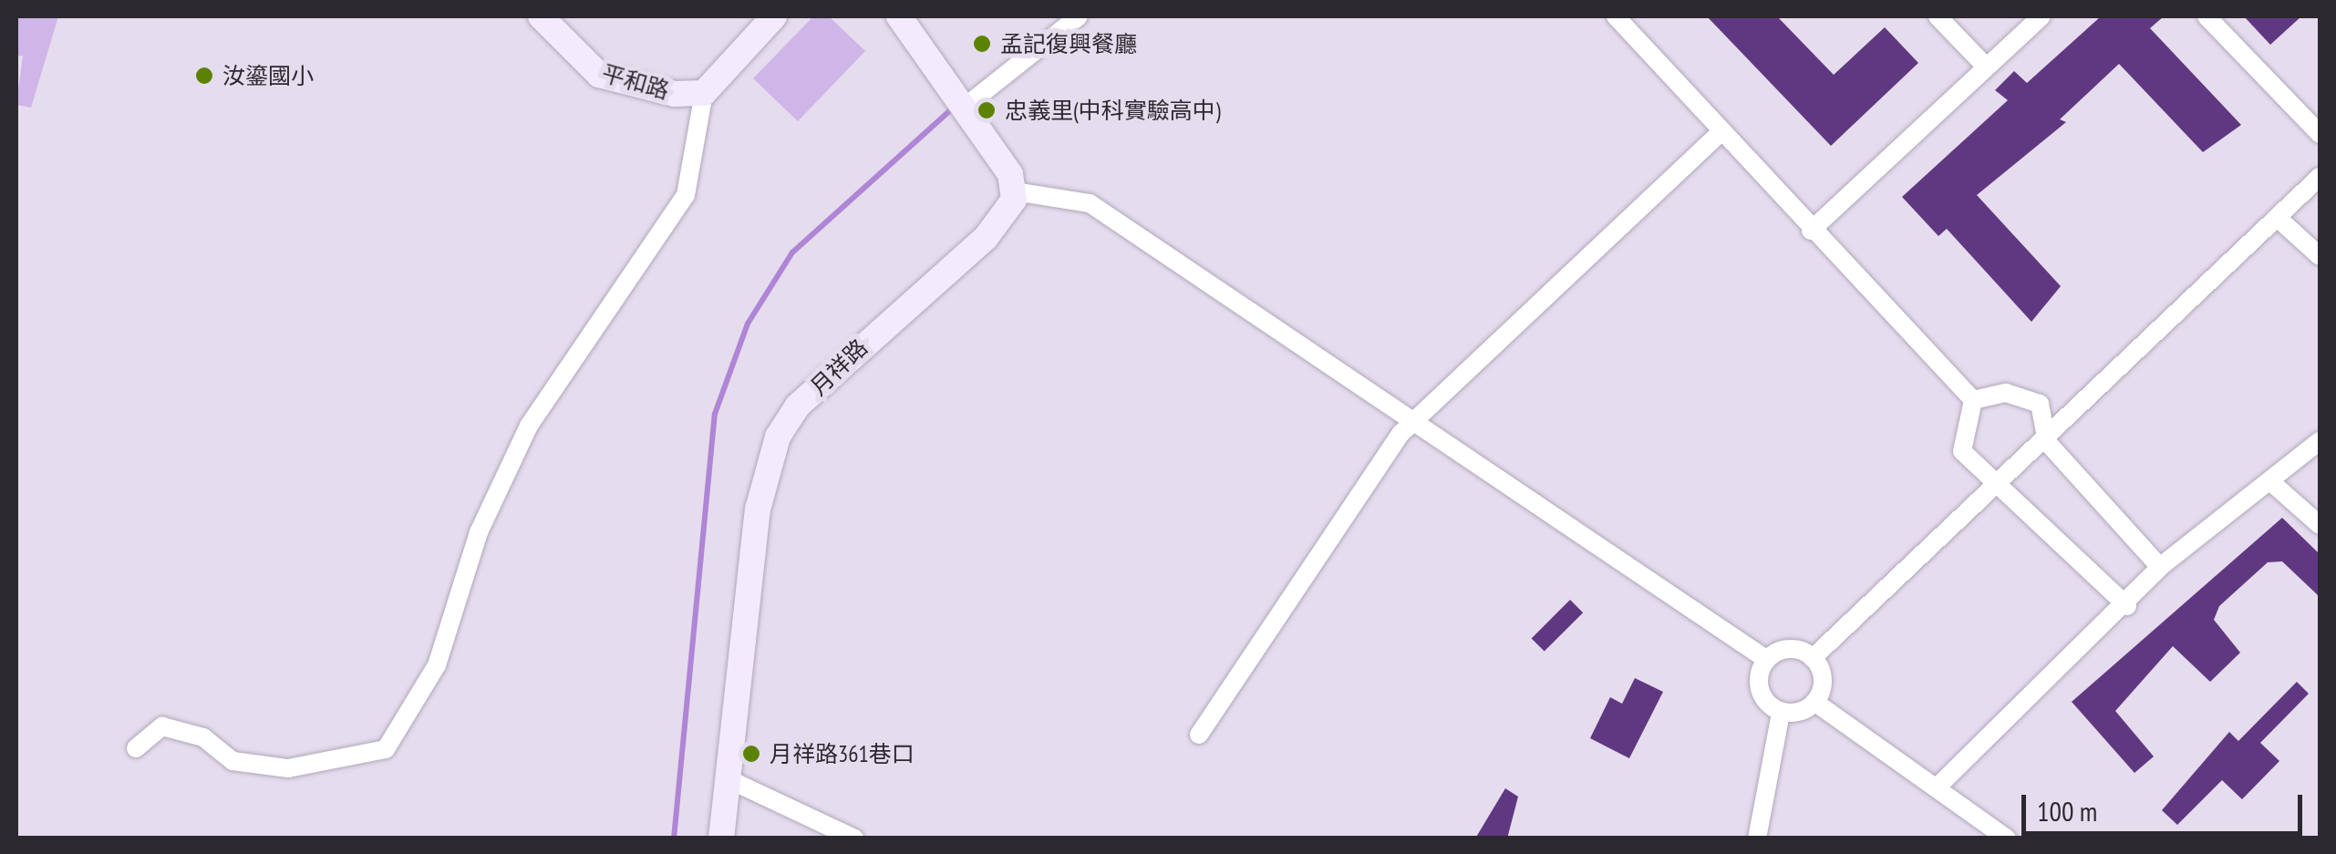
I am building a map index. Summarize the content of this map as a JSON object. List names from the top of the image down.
{
  "streets": {
    "street": ["平和路", "月祥路"]
  },
  "places": [
    "孟記復興餐廳",
    "汝鎏國小",
    "忠義里(中科實驗高中)",
    "月祥路361巷口"
  ],
  "scale_bar": "100 m"
}
